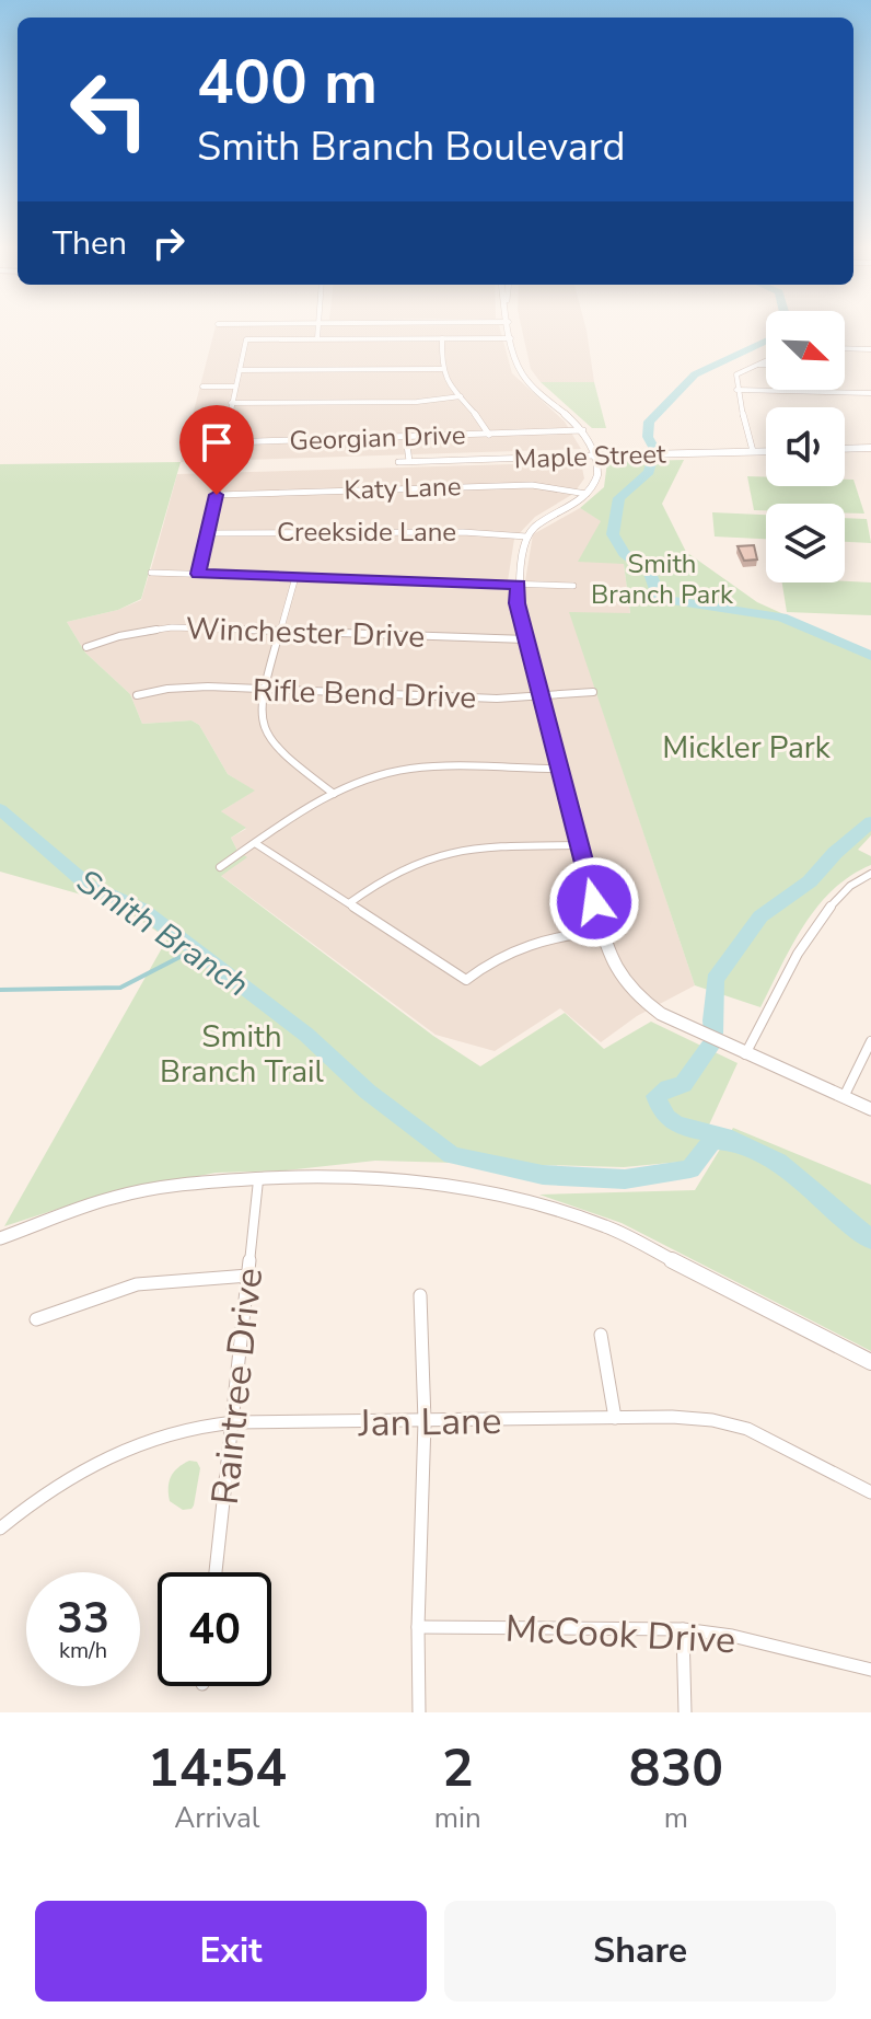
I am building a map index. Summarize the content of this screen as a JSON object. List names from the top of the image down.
{
  "streets": {
    "street": [
      "Georgian Drive",
      "Maple Street",
      "Katy Lane",
      "Creekside Lane",
      "Winchester Drive",
      "Rifle Bend Drive",
      "Raintree Drive",
      "Jan Lane",
      "McCook Drive"
    ]
  },
  "crossings": [
    ["Raintree Drive", "Jan Lane"]
  ],
  "water": ["Smith Branch"],
  "parks": ["Smith Branch Park", "Mickler Park", "Smith Branch Trail"],
  "north": "bottom right",
  "page": {
    "turn": ["400 m", "Smith Branch Boulevard"],
    "then": "Then",
    "speed": "33 km/h",
    "limit": "40",
    "eta": [
      "14:54",
      "Arrival",
      "2",
      "min",
      "830",
      "m"
    ],
    "buttons": ["Exit", "Share"]
  }
}
